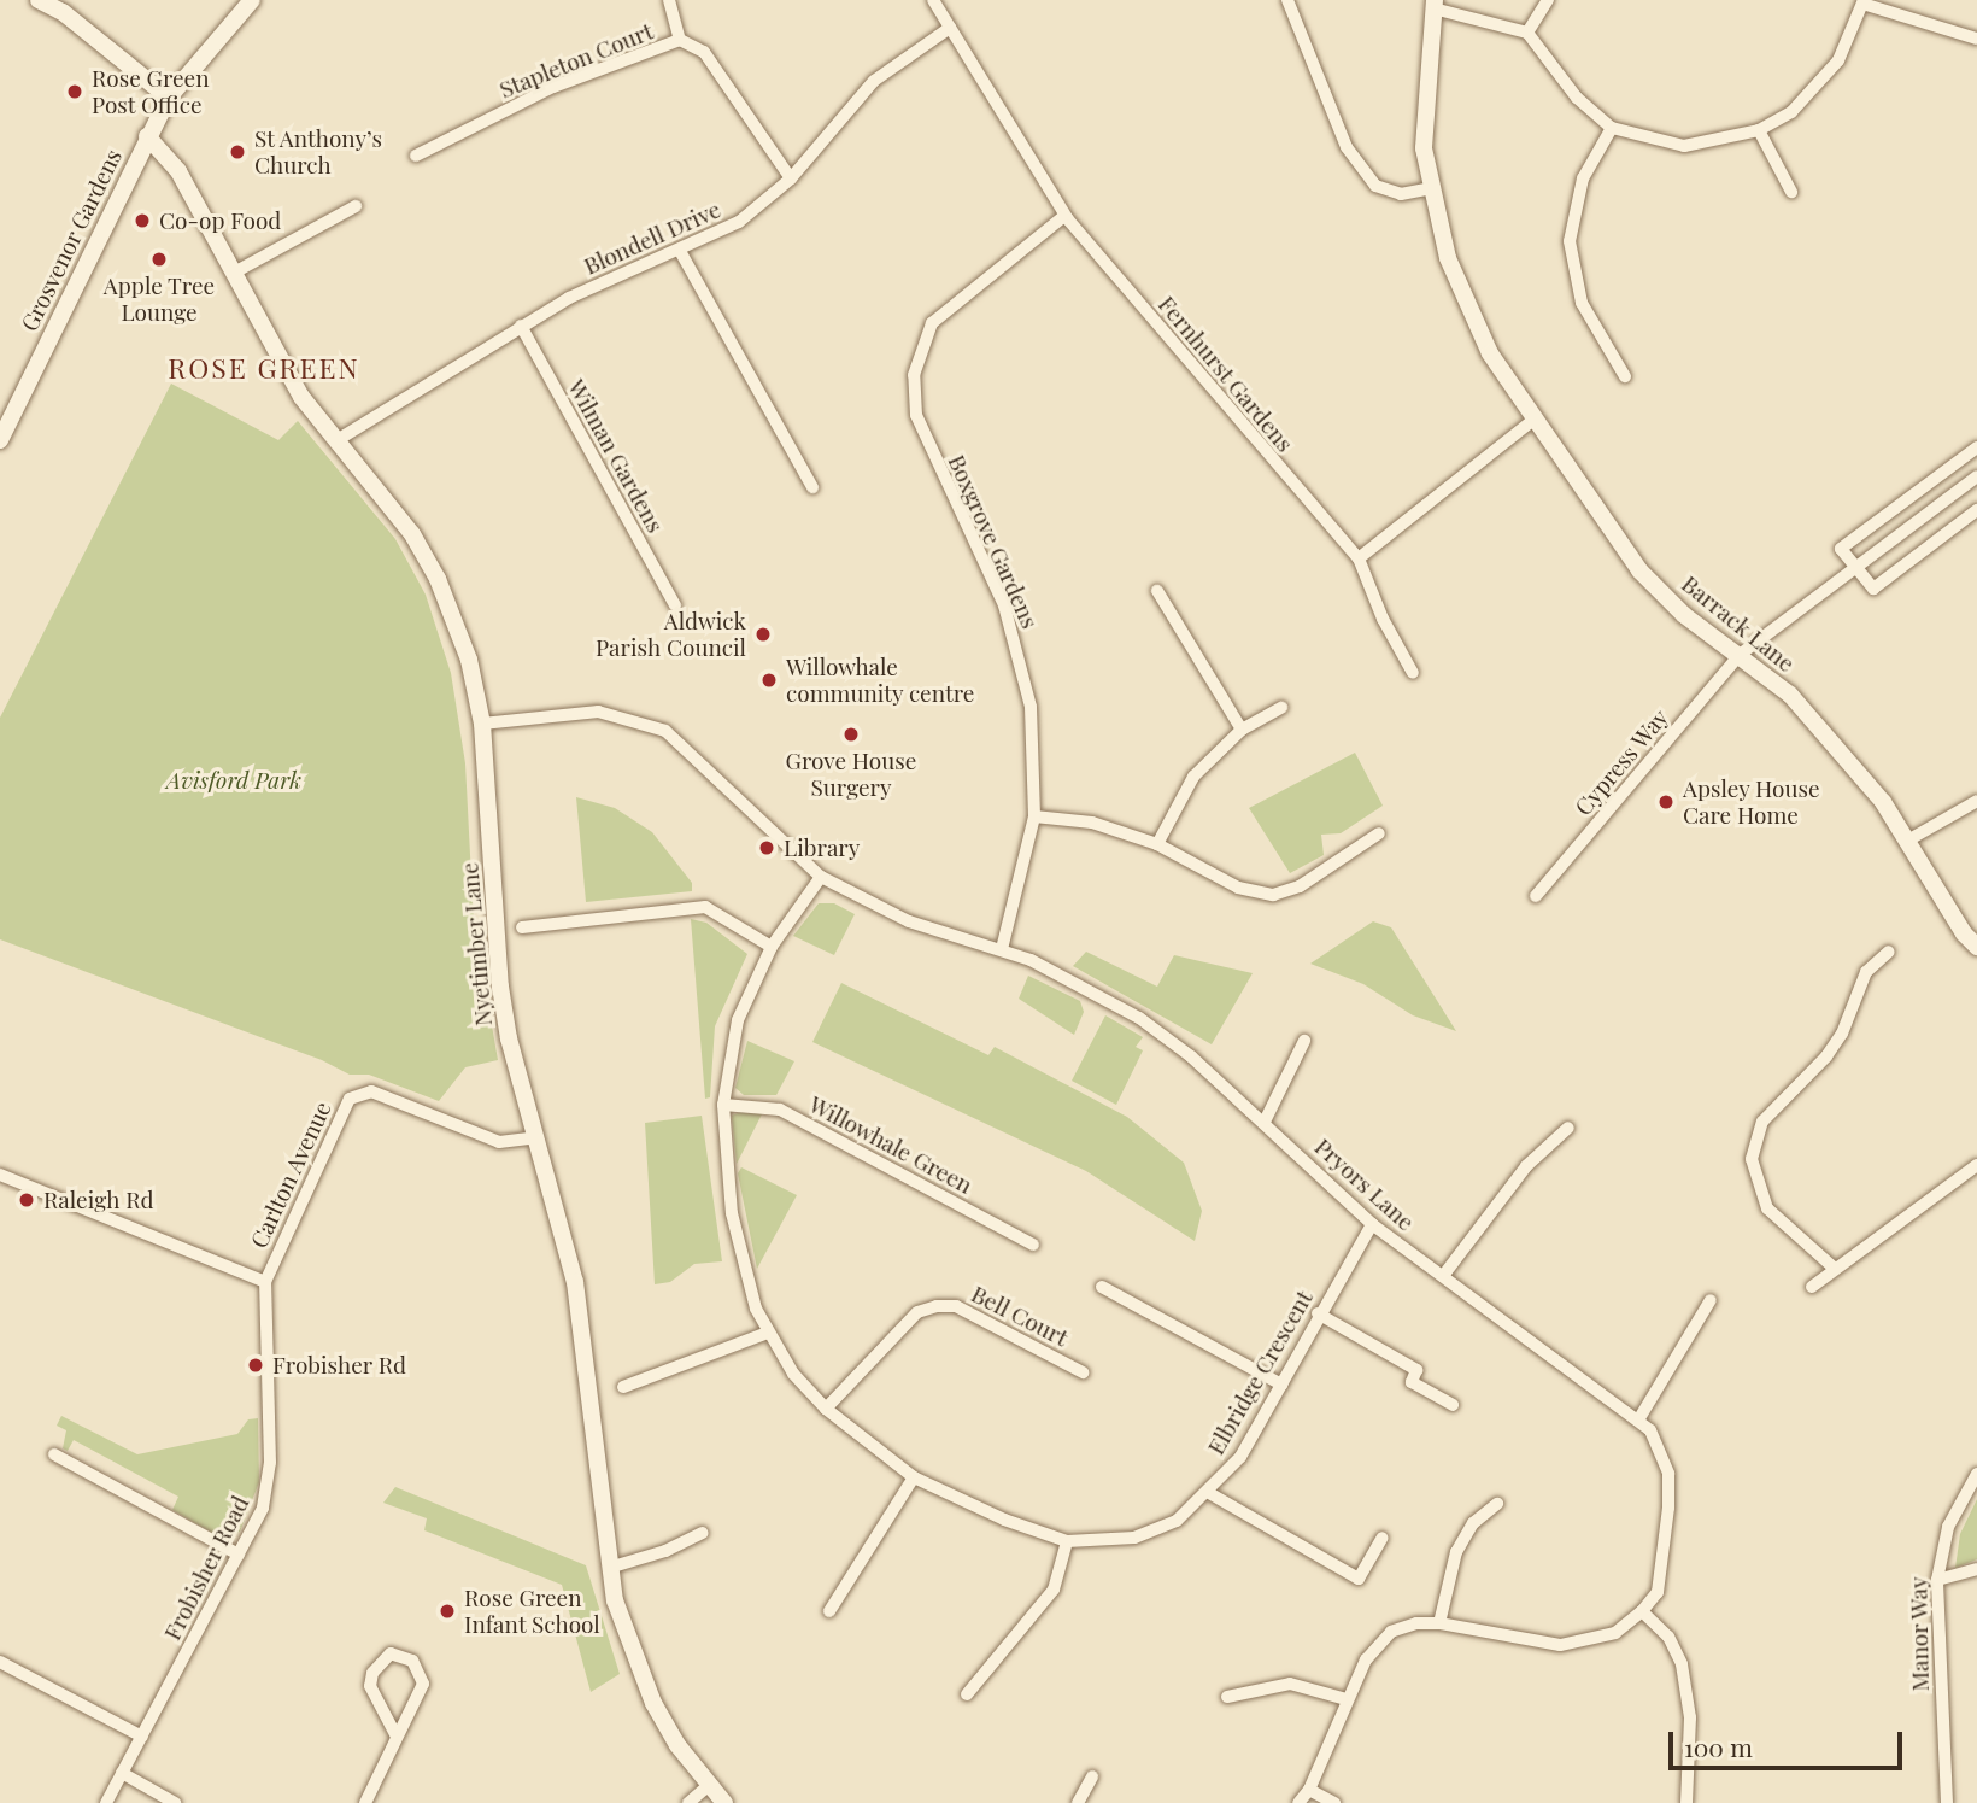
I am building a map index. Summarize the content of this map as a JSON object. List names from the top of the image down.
{
  "streets": {
    "street": [
      "Stapleton Court",
      "Blondell Drive",
      "Grosvenor Gardens",
      "Fernhurst Gardens",
      "Wilman Gardens",
      "Boxgrove Gardens",
      "Barrack Lane",
      "Cypress Way",
      "Nyetimber Lane",
      "Willowhale Green",
      "Carlton Avenue",
      "Pryors Lane",
      "Bell Court",
      "Elbridge Crescent",
      "Frobisher Road",
      "Manor Way"
    ]
  },
  "crossings": [
    ["Stapleton Court", "Blondell Drive"],
    ["Blondell Drive", "Fernhurst Gardens"],
    ["Blondell Drive", "Wilman Gardens"],
    ["Blondell Drive", "Nyetimber Lane"],
    ["Grosvenor Gardens", "Nyetimber Lane"],
    ["Fernhurst Gardens", "Boxgrove Gardens"],
    ["Boxgrove Gardens", "Pryors Lane"],
    ["Barrack Lane", "Cypress Way"],
    ["Nyetimber Lane", "Carlton Avenue"],
    ["Nyetimber Lane", "Pryors Lane"],
    ["Willowhale Green", "Elbridge Crescent"],
    ["Carlton Avenue", "Frobisher Road"],
    ["Pryors Lane", "Elbridge Crescent"],
    ["Bell Court", "Elbridge Crescent"]
  ],
  "districts": ["ROSE GREEN"],
  "parks": ["Avisford Park"],
  "places": [
    "Rose Green Post Office",
    "St Anthony’s Church",
    "Co-op Food",
    "Apple Tree Lounge",
    "Aldwick Parish Council",
    "Willowhale community centre",
    "Grove House Surgery",
    "Apsley House Care Home",
    "Library",
    "Raleigh Rd",
    "Frobisher Rd",
    "Rose Green Infant School"
  ],
  "scale_bar": "100 m"
}
